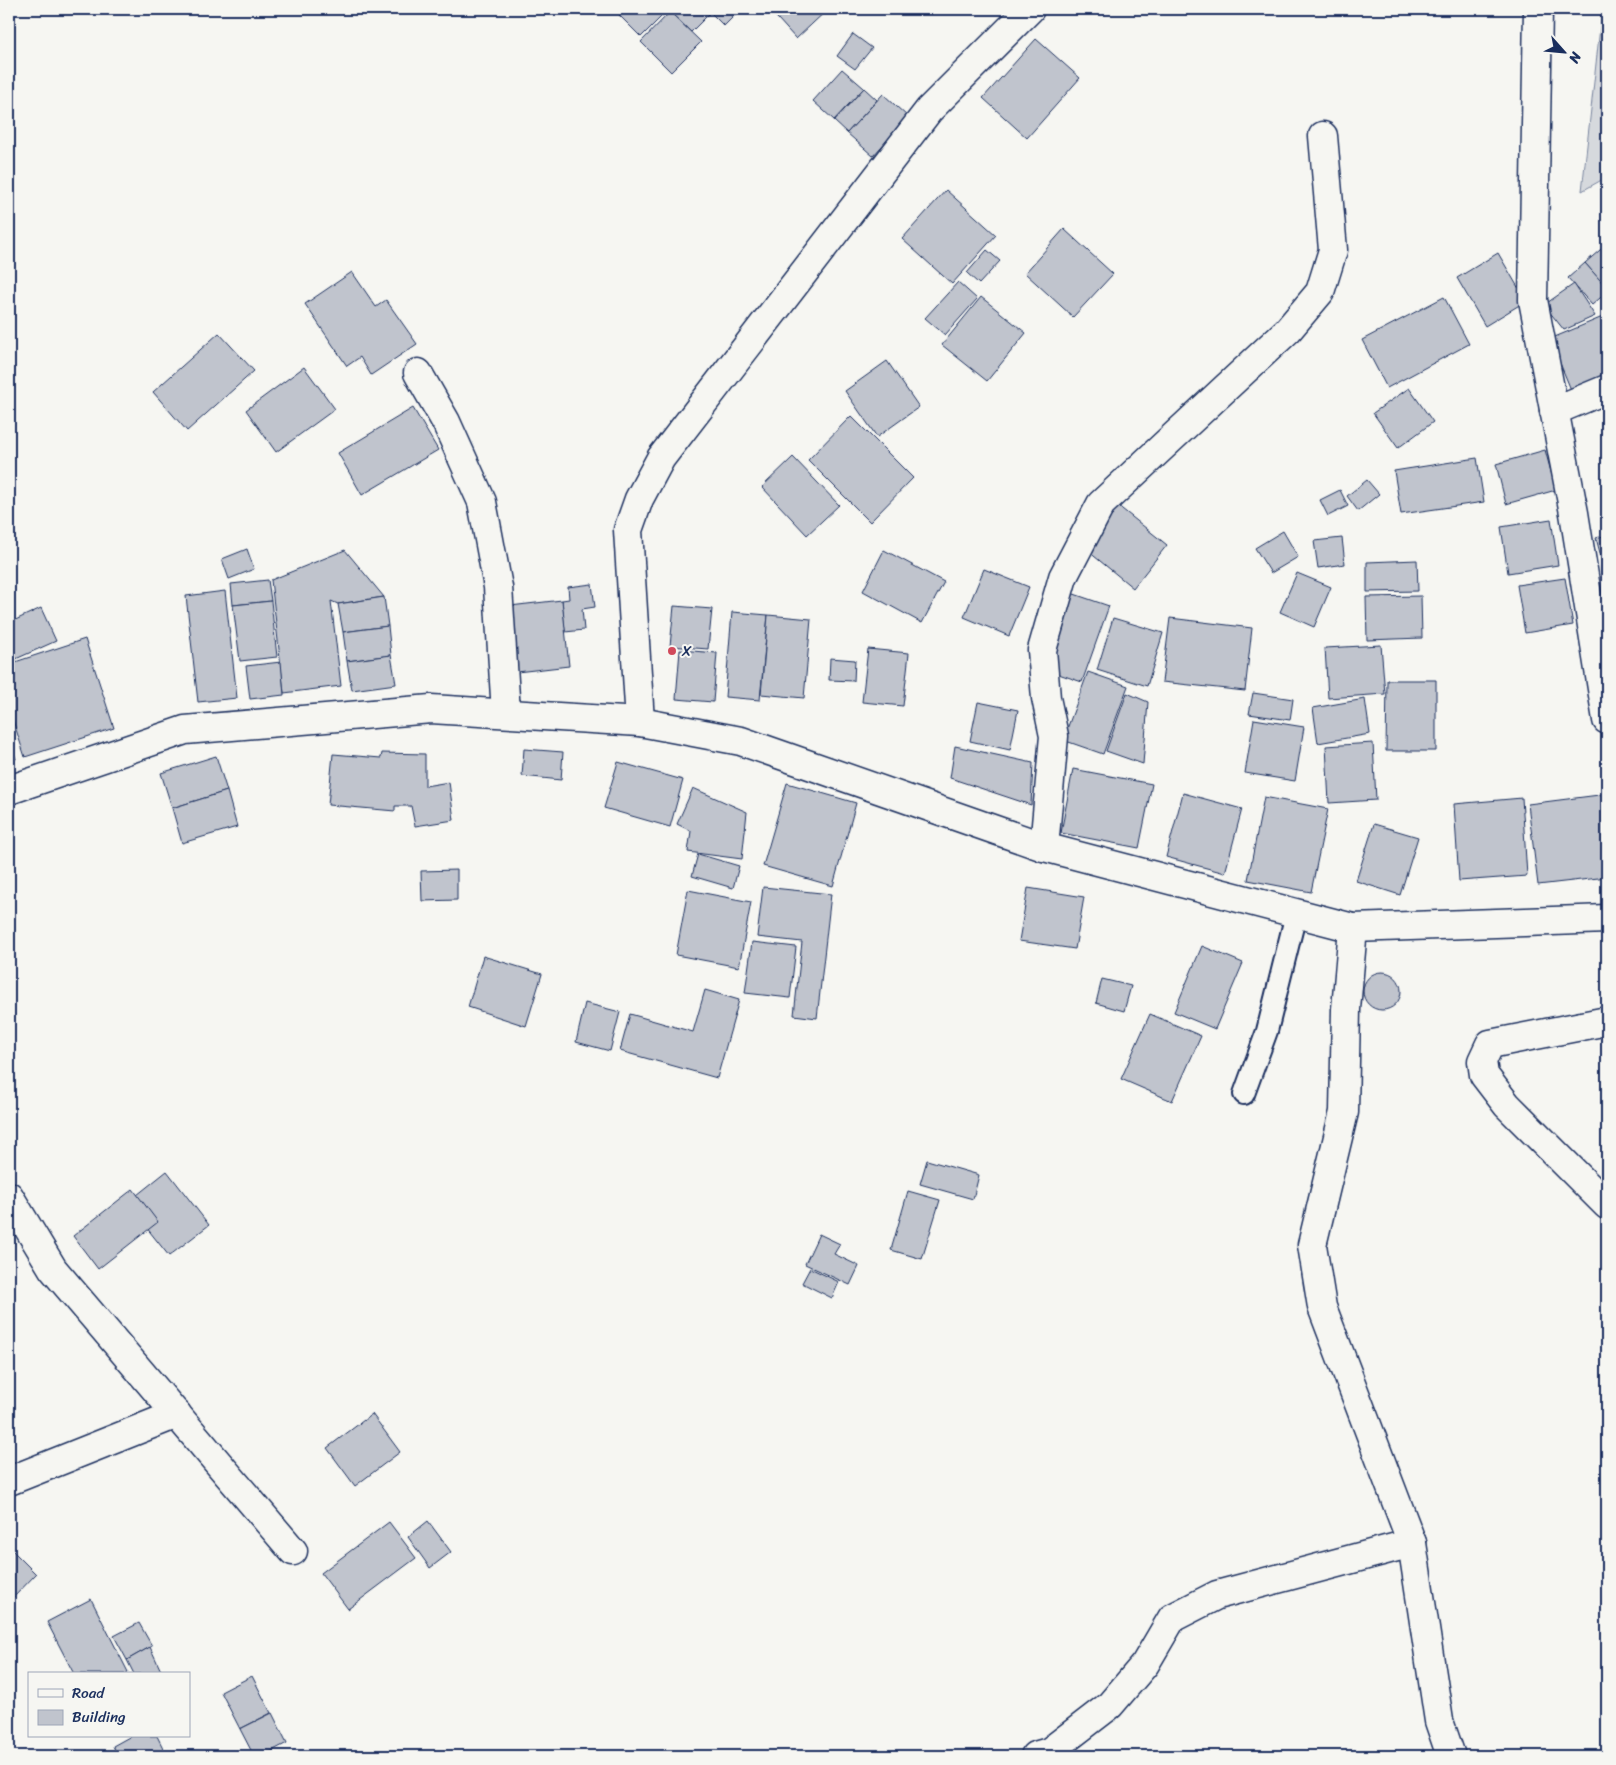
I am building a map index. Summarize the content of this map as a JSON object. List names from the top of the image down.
{
  "places": ["X"],
  "legend": ["Road", "Building"],
  "north": "bottom right"
}
